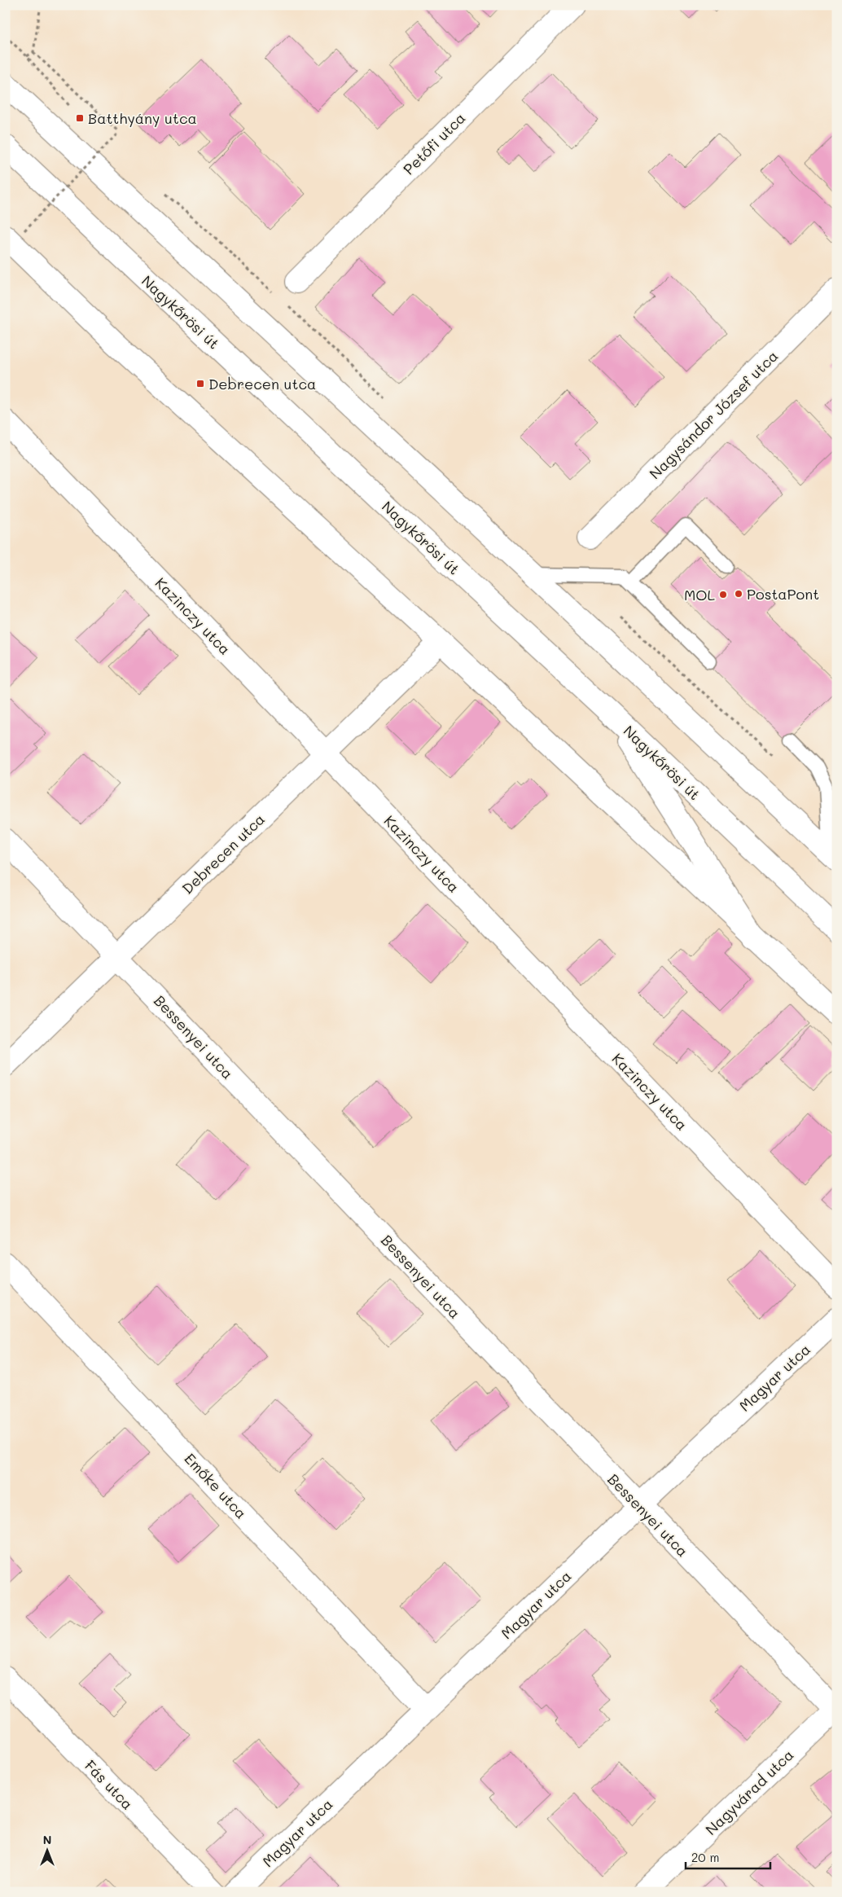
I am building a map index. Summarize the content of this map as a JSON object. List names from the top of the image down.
{
  "streets": {
    "street": [
      "Petőfi utca",
      "Nagykőrösi út",
      "Nagysándor József utca",
      "Kazinczy utca",
      "Debrecen utca",
      "Bessenyei utca",
      "Magyar utca",
      "Emőke utca",
      "Fás utca",
      "Nagyvárad utca"
    ]
  },
  "crossings": [
    ["Kazinczy utca", "Debrecen utca"],
    ["Debrecen utca", "Bessenyei utca"],
    ["Bessenyei utca", "Magyar utca"],
    ["Bessenyei utca", "Nagyvárad utca"],
    ["Magyar utca", "Emőke utca"]
  ],
  "places": {
    "transit": ["Batthyány utca", "Debrecen utca"],
    "other": ["PostaPont", "MOL"]
  },
  "scale_bar": "20 m",
  "north": "top"
}
